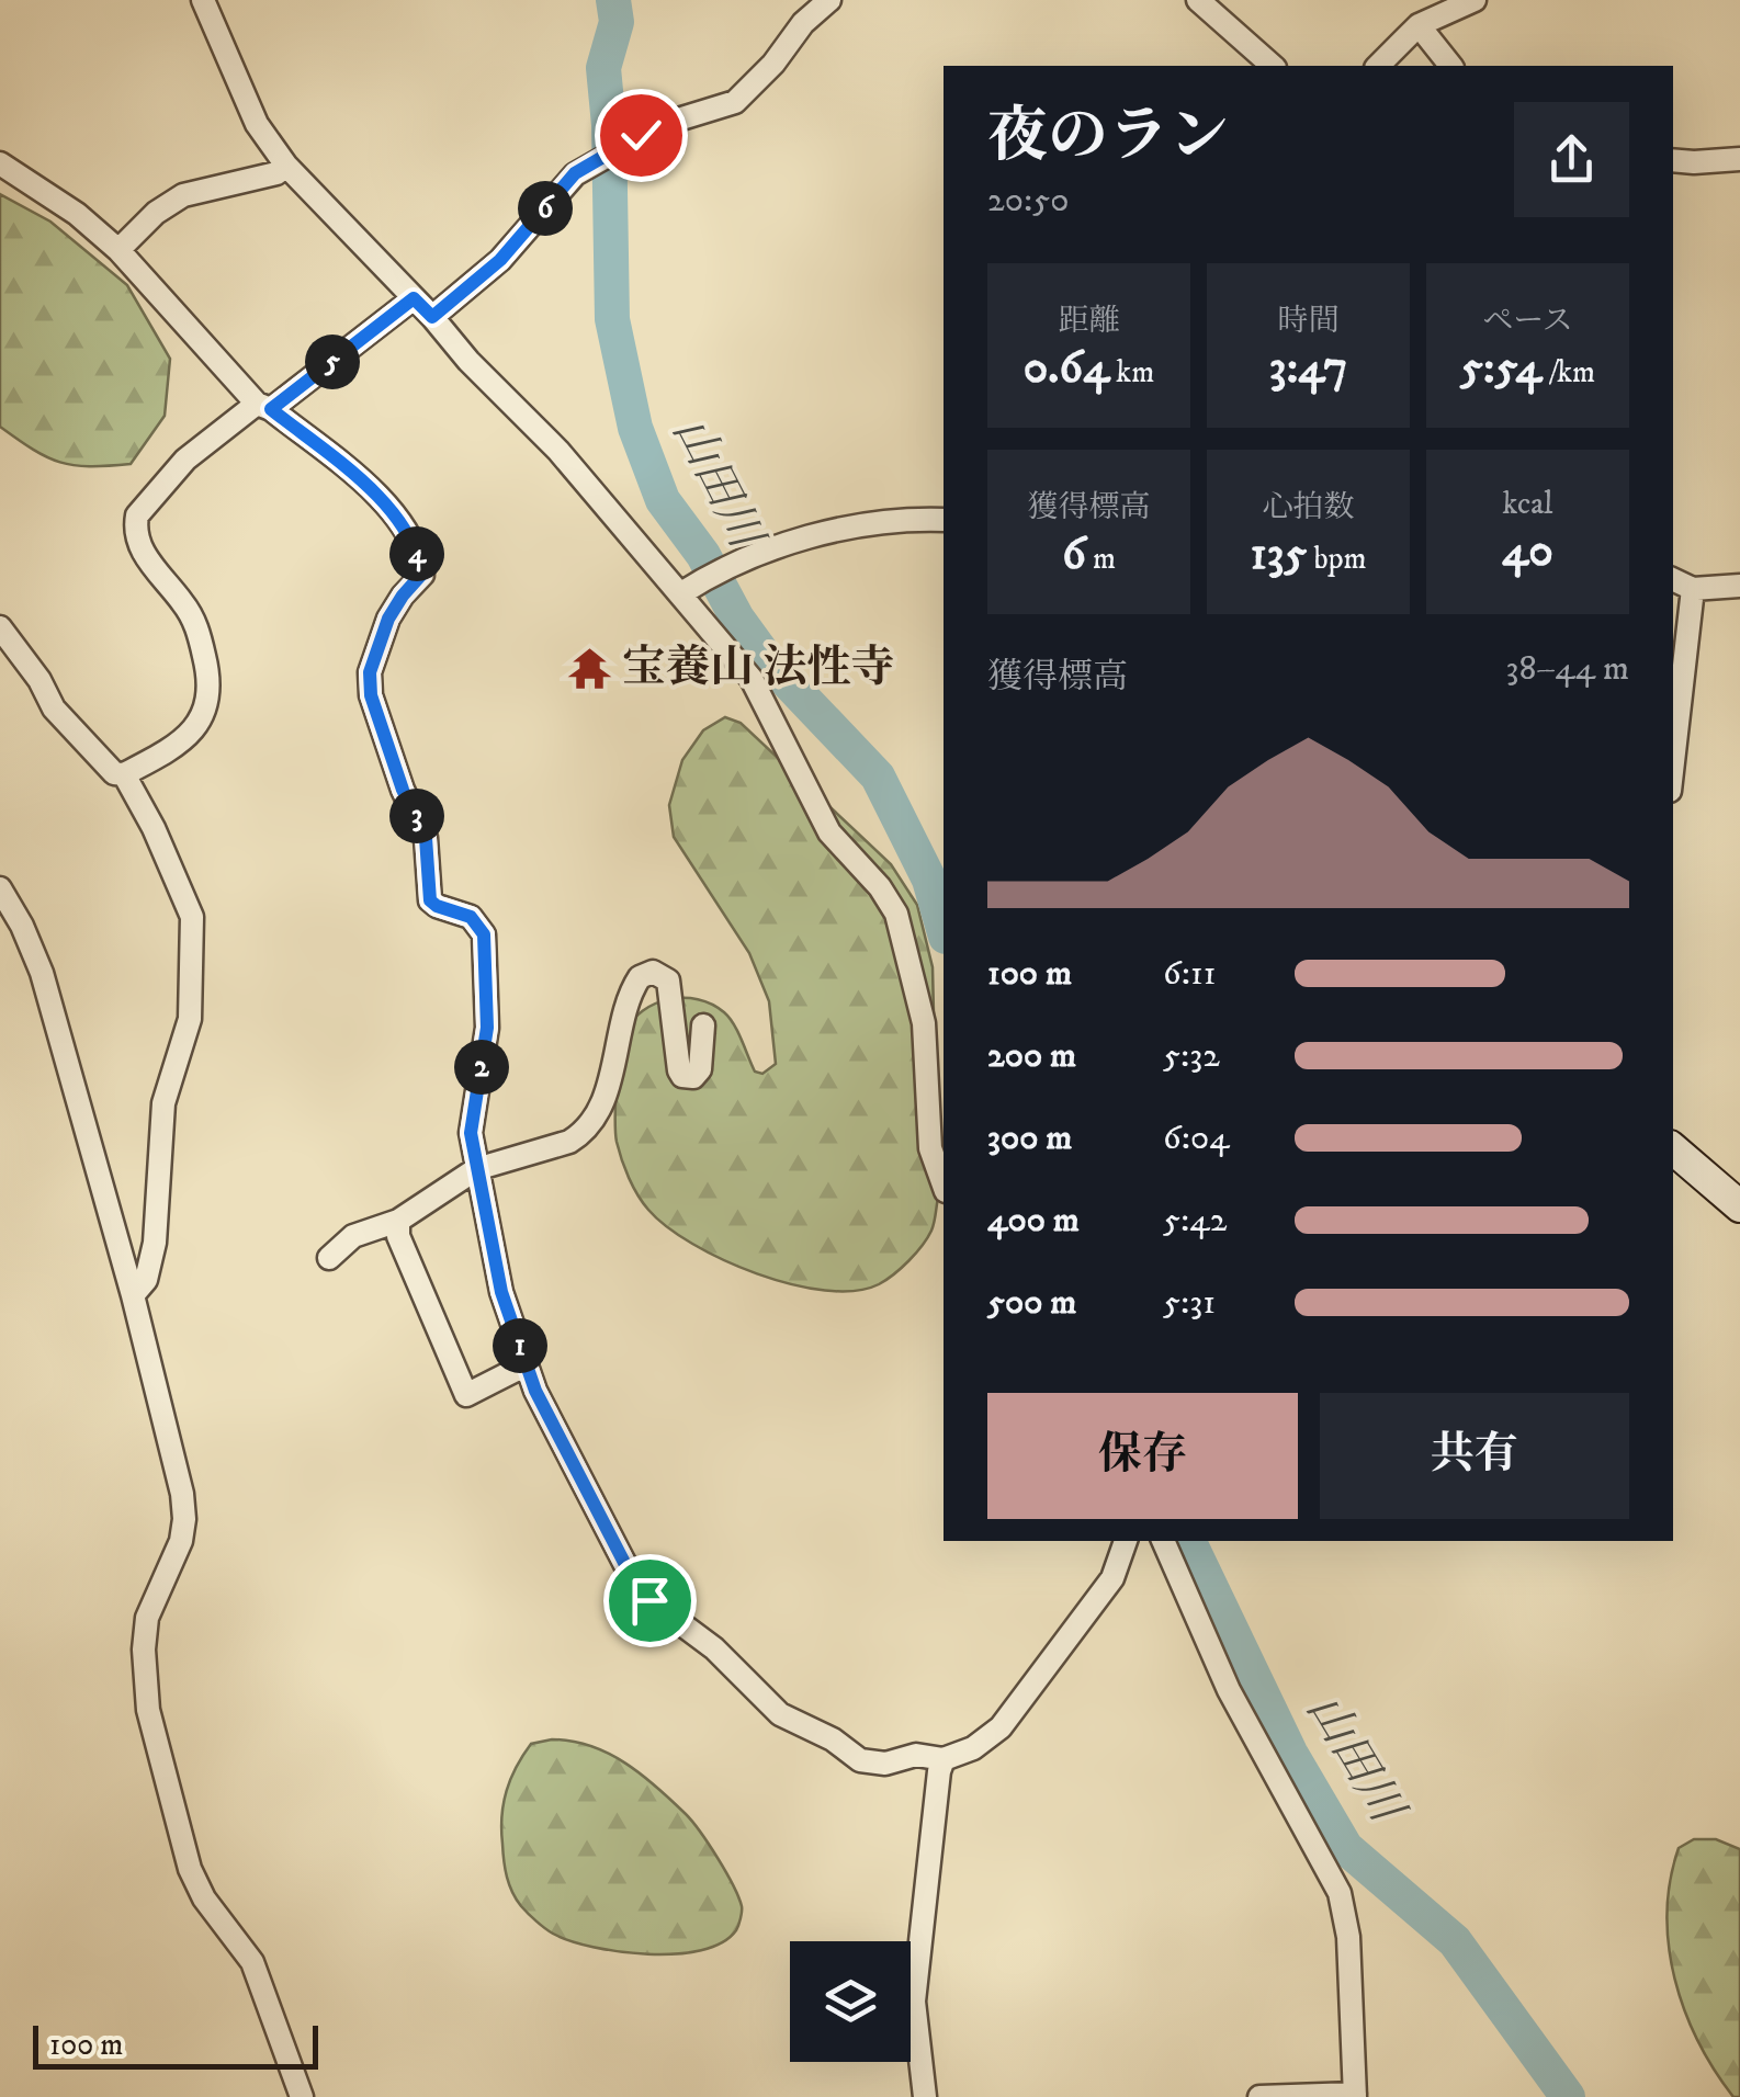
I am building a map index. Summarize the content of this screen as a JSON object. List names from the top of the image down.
{
  "water": ["山田川"],
  "places": {
    "temple": ["宝養山 法性寺"]
  },
  "scale_bar": "100 m",
  "page": {
    "heading": ["夜のラン", "20:50"],
    "pins": [
      "6",
      "5",
      "4",
      "3",
      "2",
      "1"
    ],
    "stats": [
      ["距離", "0.64 km"],
      ["時間", "3:47"],
      ["ペース", "5:54 /km"],
      ["獲得標高", "6 m"],
      ["心拍数", "135 bpm"],
      ["kcal", "40"]
    ],
    "chart": ["獲得標高", "38–44 m"],
    "list": [
      {
        "name": "100 m",
        "note": "6:11"
      },
      {
        "name": "200 m",
        "note": "5:32"
      },
      {
        "name": "300 m",
        "note": "6:04"
      },
      {
        "name": "400 m",
        "note": "5:42"
      },
      {
        "name": "500 m",
        "note": "5:31"
      }
    ],
    "buttons": ["保存", "共有"],
    "scale": "100 m"
  }
}
